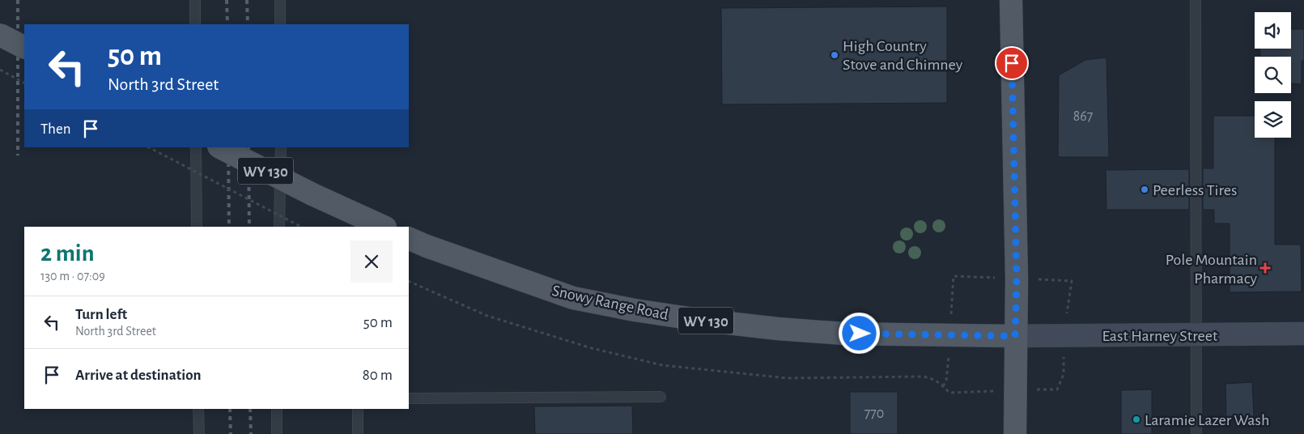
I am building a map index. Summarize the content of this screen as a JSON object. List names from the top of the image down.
{
  "streets": {
    "main road": ["WY 130", "Snowy Range Road", "East Harney Street"]
  },
  "crossings": [
    ["Snowy Range Road", "East Harney Street"]
  ],
  "places": {
    "other": ["High Country Stove and Chimney", "Peerless Tires", "Laramie Lazer Wash"],
    "health": ["Pole Mountain Pharmacy"]
  },
  "house_numbers": ["867", "770"],
  "page": {
    "turn": ["50 m", "North 3rd Street"],
    "then": "Then",
    "heading": ["2 min", "130 m · 07:09"],
    "list": [
      {
        "name": "Turn left",
        "note": "North 3rd Street",
        "value": "50 m"
      },
      {
        "name": "Arrive at destination",
        "value": "80 m"
      }
    ]
  }
}
